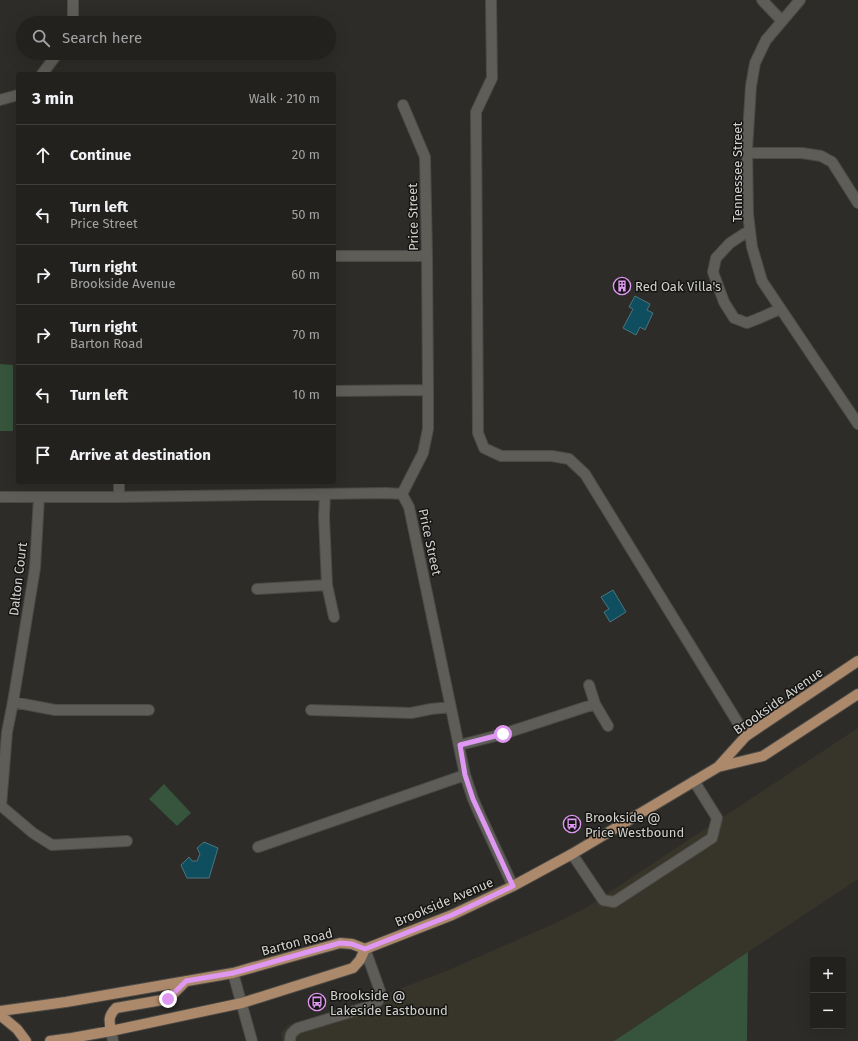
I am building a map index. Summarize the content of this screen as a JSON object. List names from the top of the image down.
{
  "streets": {
    "main road": ["Brookside Avenue", "Barton Road"],
    "street": ["Tennessee Street", "Price Street", "Dalton Court"]
  },
  "crossings": [
    ["Price Street", "Brookside Avenue"],
    ["Brookside Avenue", "Barton Road"]
  ],
  "places": {
    "building": ["Red Oak Villa's"],
    "bus stop": ["Brookside @ Price Westbound", "Brookside @ Lakeside Eastbound"]
  },
  "page": {
    "search": "Search here",
    "heading": ["3 min", "Walk · 210 m"],
    "list": [
      ["Continue", "20 m"],
      ["Turn left", "Price Street", "50 m"],
      ["Turn right", "Brookside Avenue", "60 m"],
      ["Turn right", "Barton Road", "70 m"],
      ["Turn left", "10 m"],
      "Arrive at destination"
    ],
    "map_buttons": ["+", "−"]
  }
}
